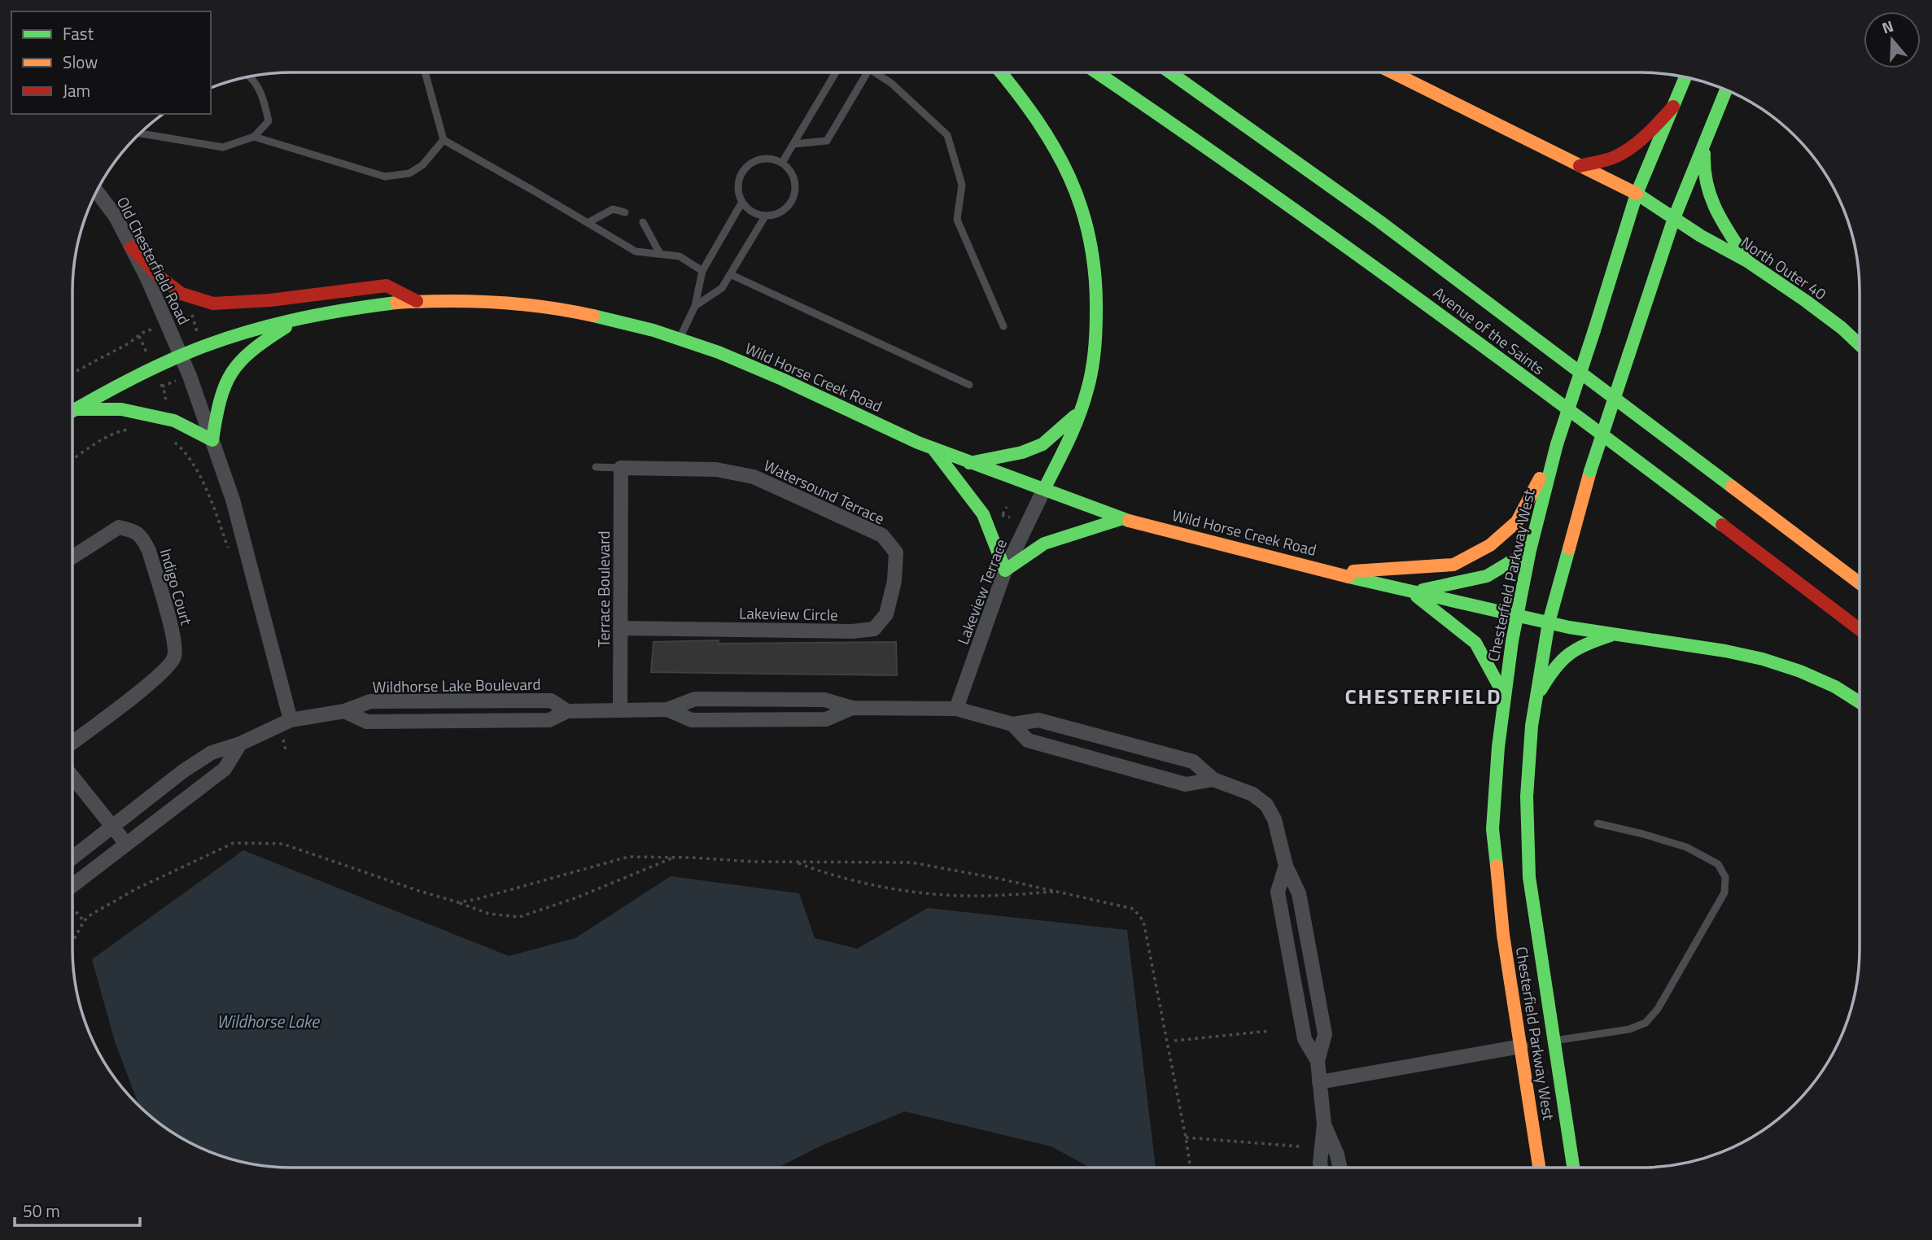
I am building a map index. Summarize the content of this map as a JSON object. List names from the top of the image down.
{
  "streets": {
    "main road": [
      "North Outer 40",
      "Avenue of the Saints",
      "Wild Horse Creek Road",
      "Chesterfield Parkway West"
    ],
    "street": [
      "Old Chesterfield Road",
      "Watersound Terrace",
      "Indigo Court",
      "Terrace Boulevard",
      "Lakeview Terrace",
      "Lakeview Circle",
      "Wildhorse Lake Boulevard"
    ]
  },
  "crossings": [
    ["Old Chesterfield Road", "Wild Horse Creek Road"],
    ["Old Chesterfield Road", "Wildhorse Lake Boulevard"],
    ["North Outer 40", "Chesterfield Parkway West"],
    ["Wild Horse Creek Road", "Chesterfield Parkway West"],
    ["Wild Horse Creek Road", "Lakeview Terrace"],
    ["Watersound Terrace", "Terrace Boulevard"],
    ["Watersound Terrace", "Lakeview Circle"],
    ["Terrace Boulevard", "Lakeview Circle"],
    ["Terrace Boulevard", "Wildhorse Lake Boulevard"],
    ["Lakeview Terrace", "Wildhorse Lake Boulevard"]
  ],
  "districts": ["CHESTERFIELD"],
  "water": ["Wildhorse Lake"],
  "legend": ["Fast", "Slow", "Jam"],
  "scale_bar": "50 m",
  "north": "top"
}
